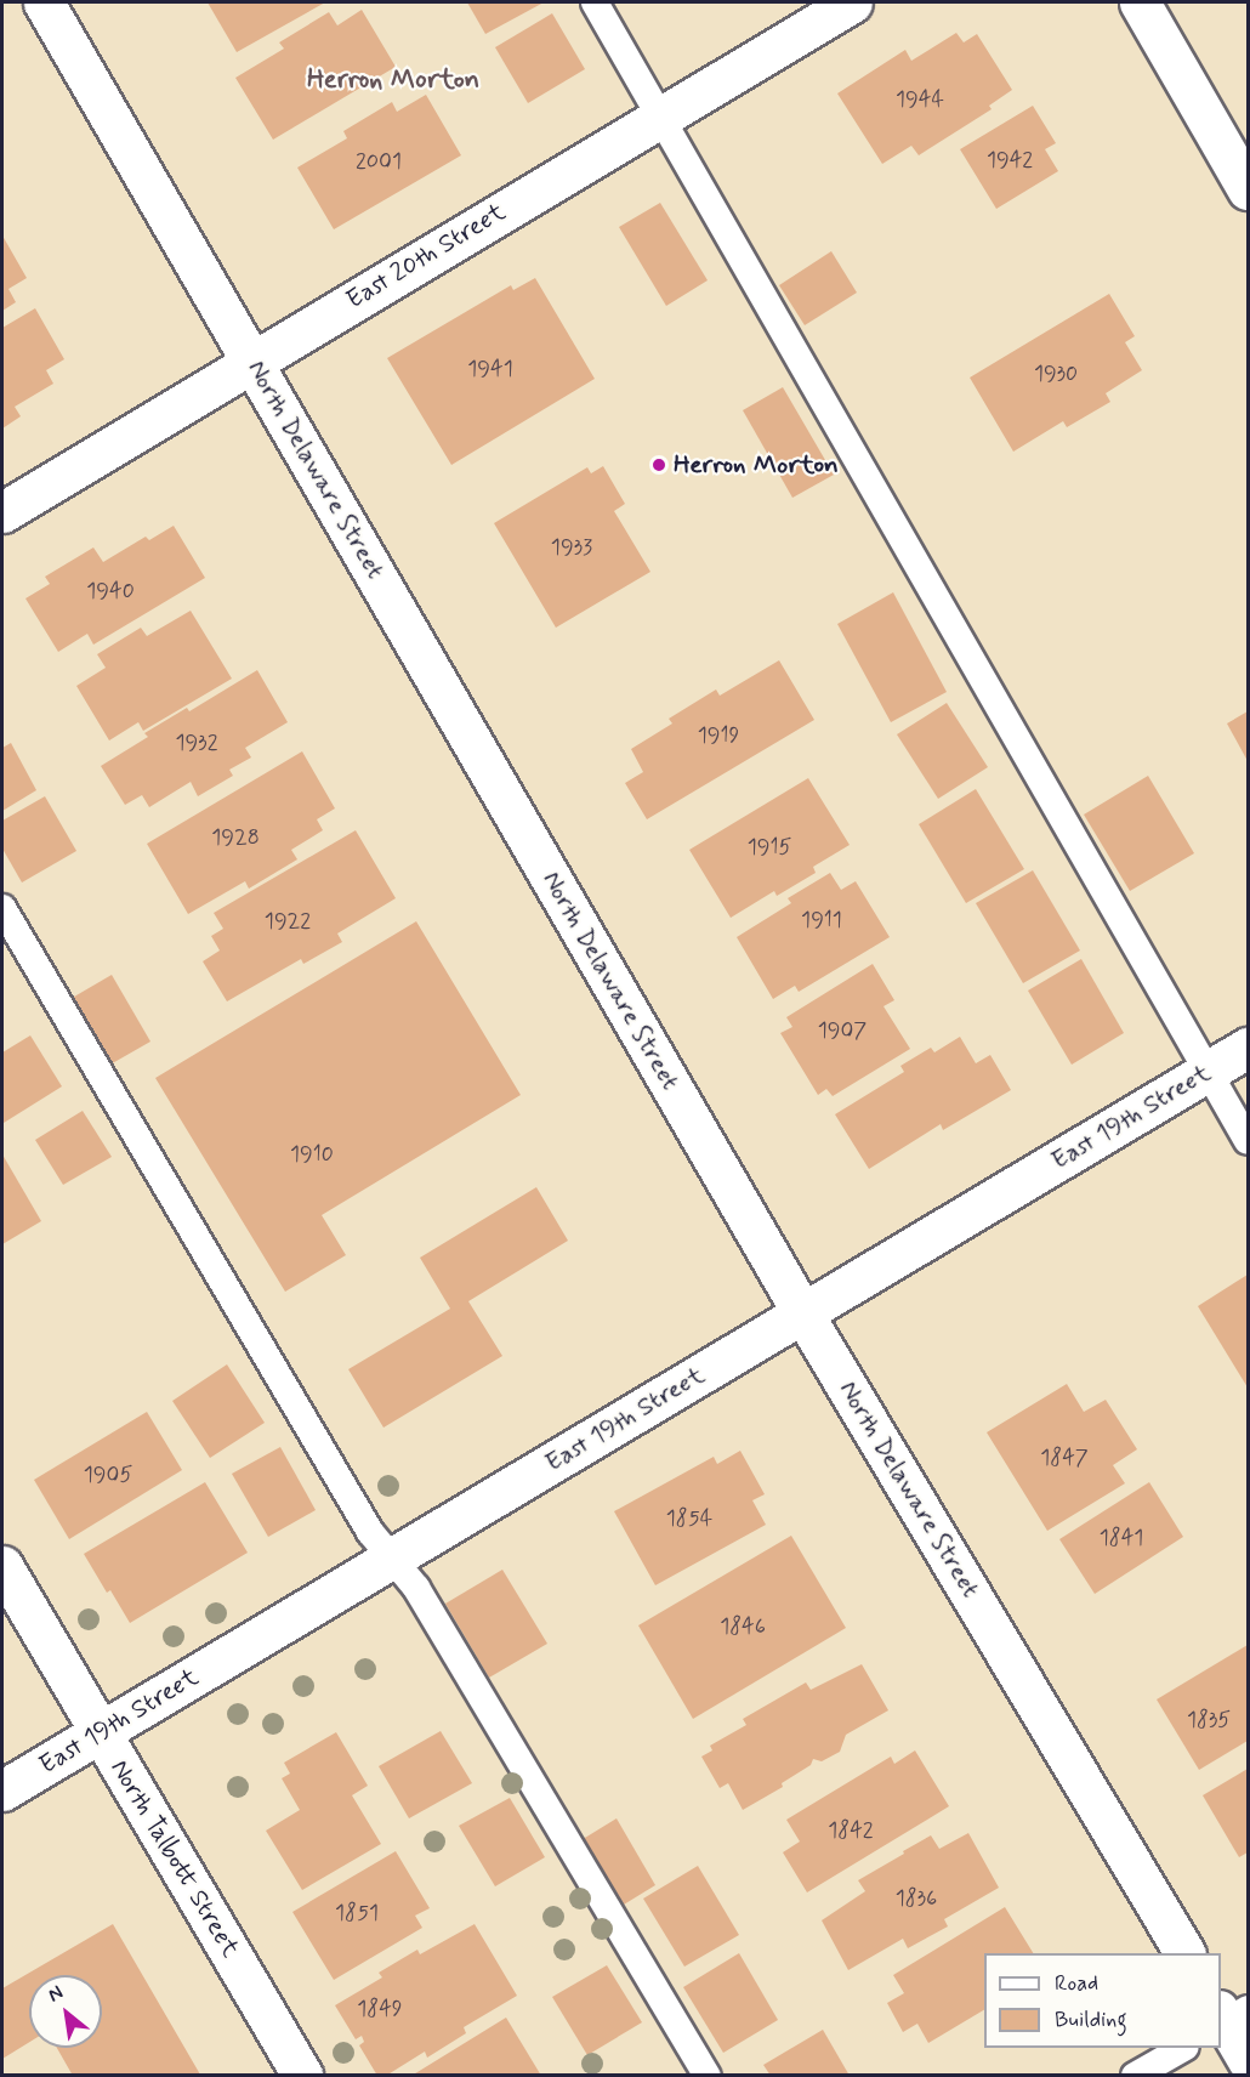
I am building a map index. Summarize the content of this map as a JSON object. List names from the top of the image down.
{
  "streets": {
    "street": [
      "East 20th Street",
      "North Delaware Street",
      "East 19th Street",
      "North Talbott Street"
    ]
  },
  "crossings": [
    ["East 20th Street", "North Delaware Street"],
    ["North Delaware Street", "East 19th Street"],
    ["East 19th Street", "North Talbott Street"]
  ],
  "districts": ["Herron Morton"],
  "places": ["Herron Morton"],
  "house_numbers": [
    "1944",
    "1942",
    "2001",
    "1941",
    "1930",
    "1933",
    "1940",
    "1919",
    "1932",
    "1928",
    "1915",
    "1911",
    "1922",
    "1907",
    "1910",
    "1847",
    "1905",
    "1854",
    "1841",
    "1846",
    "1835",
    "1842",
    "1836",
    "1851",
    "1849"
  ],
  "legend": ["Road", "Building"],
  "north": "top left"
}
